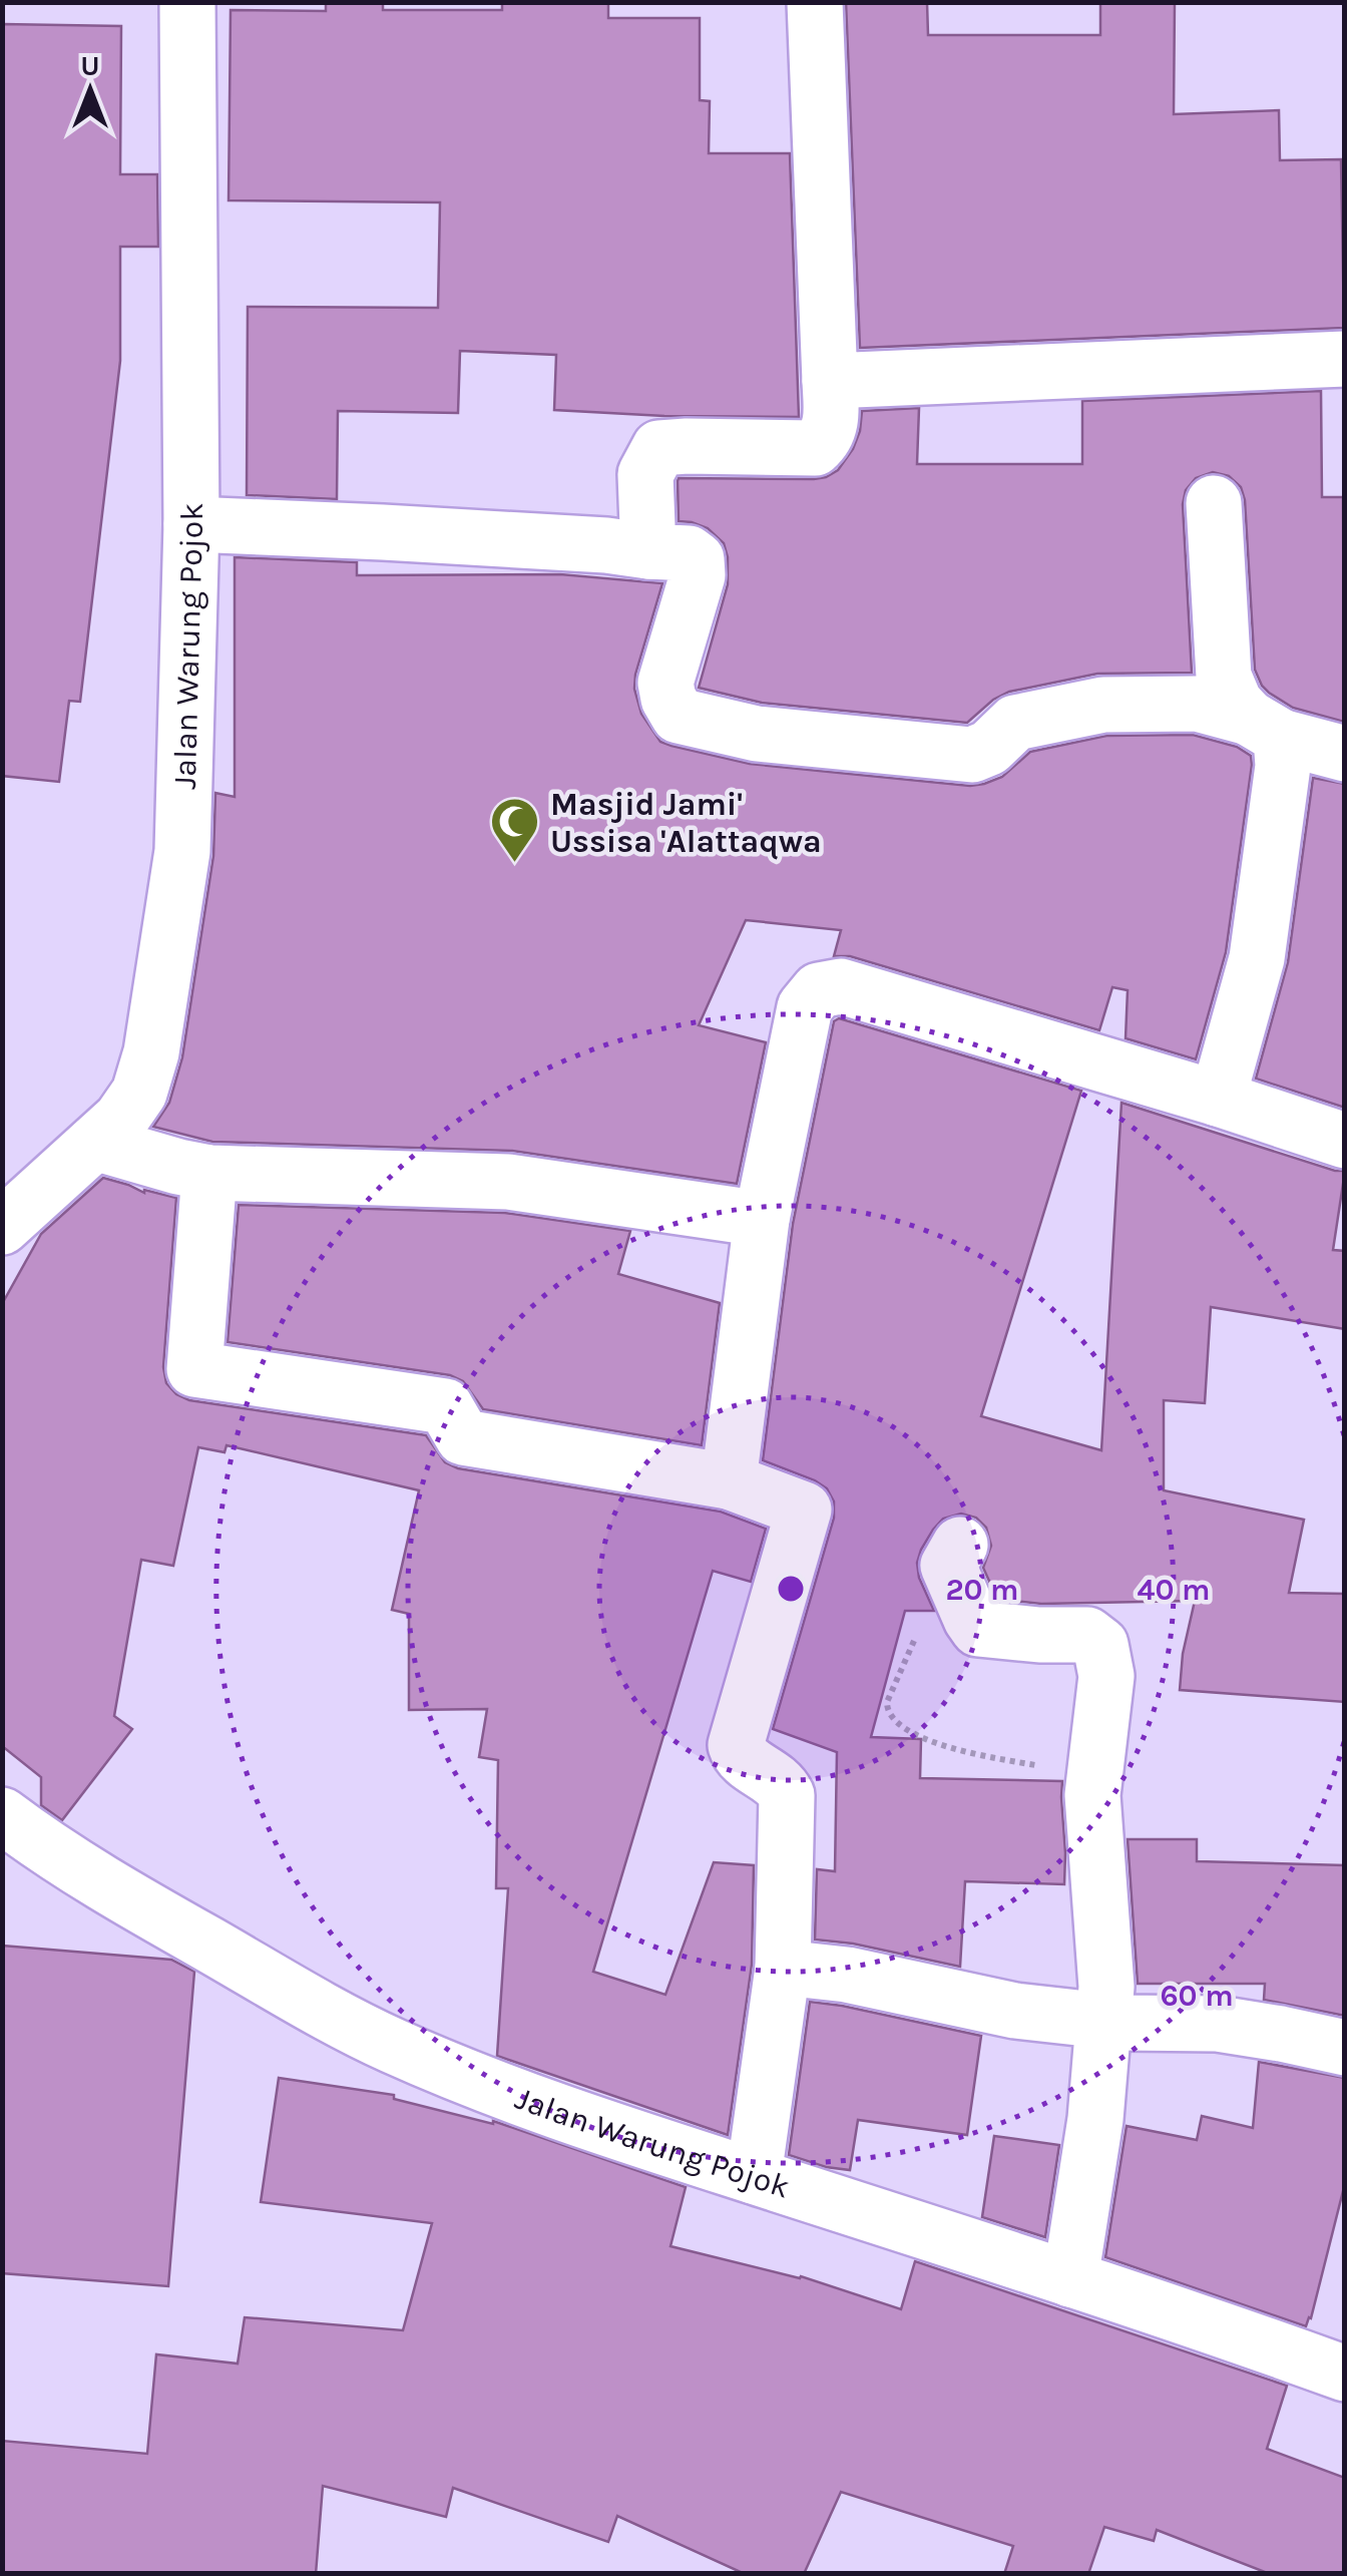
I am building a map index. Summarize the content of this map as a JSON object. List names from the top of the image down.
{
  "streets": {
    "street": ["Jalan Warung Pojok"]
  },
  "places": {
    "mosque": ["Masjid Jami' Ussisa 'Alattaqwa"]
  },
  "north": "top",
  "rings": ["20 m", "40 m", "60 m"]
}
